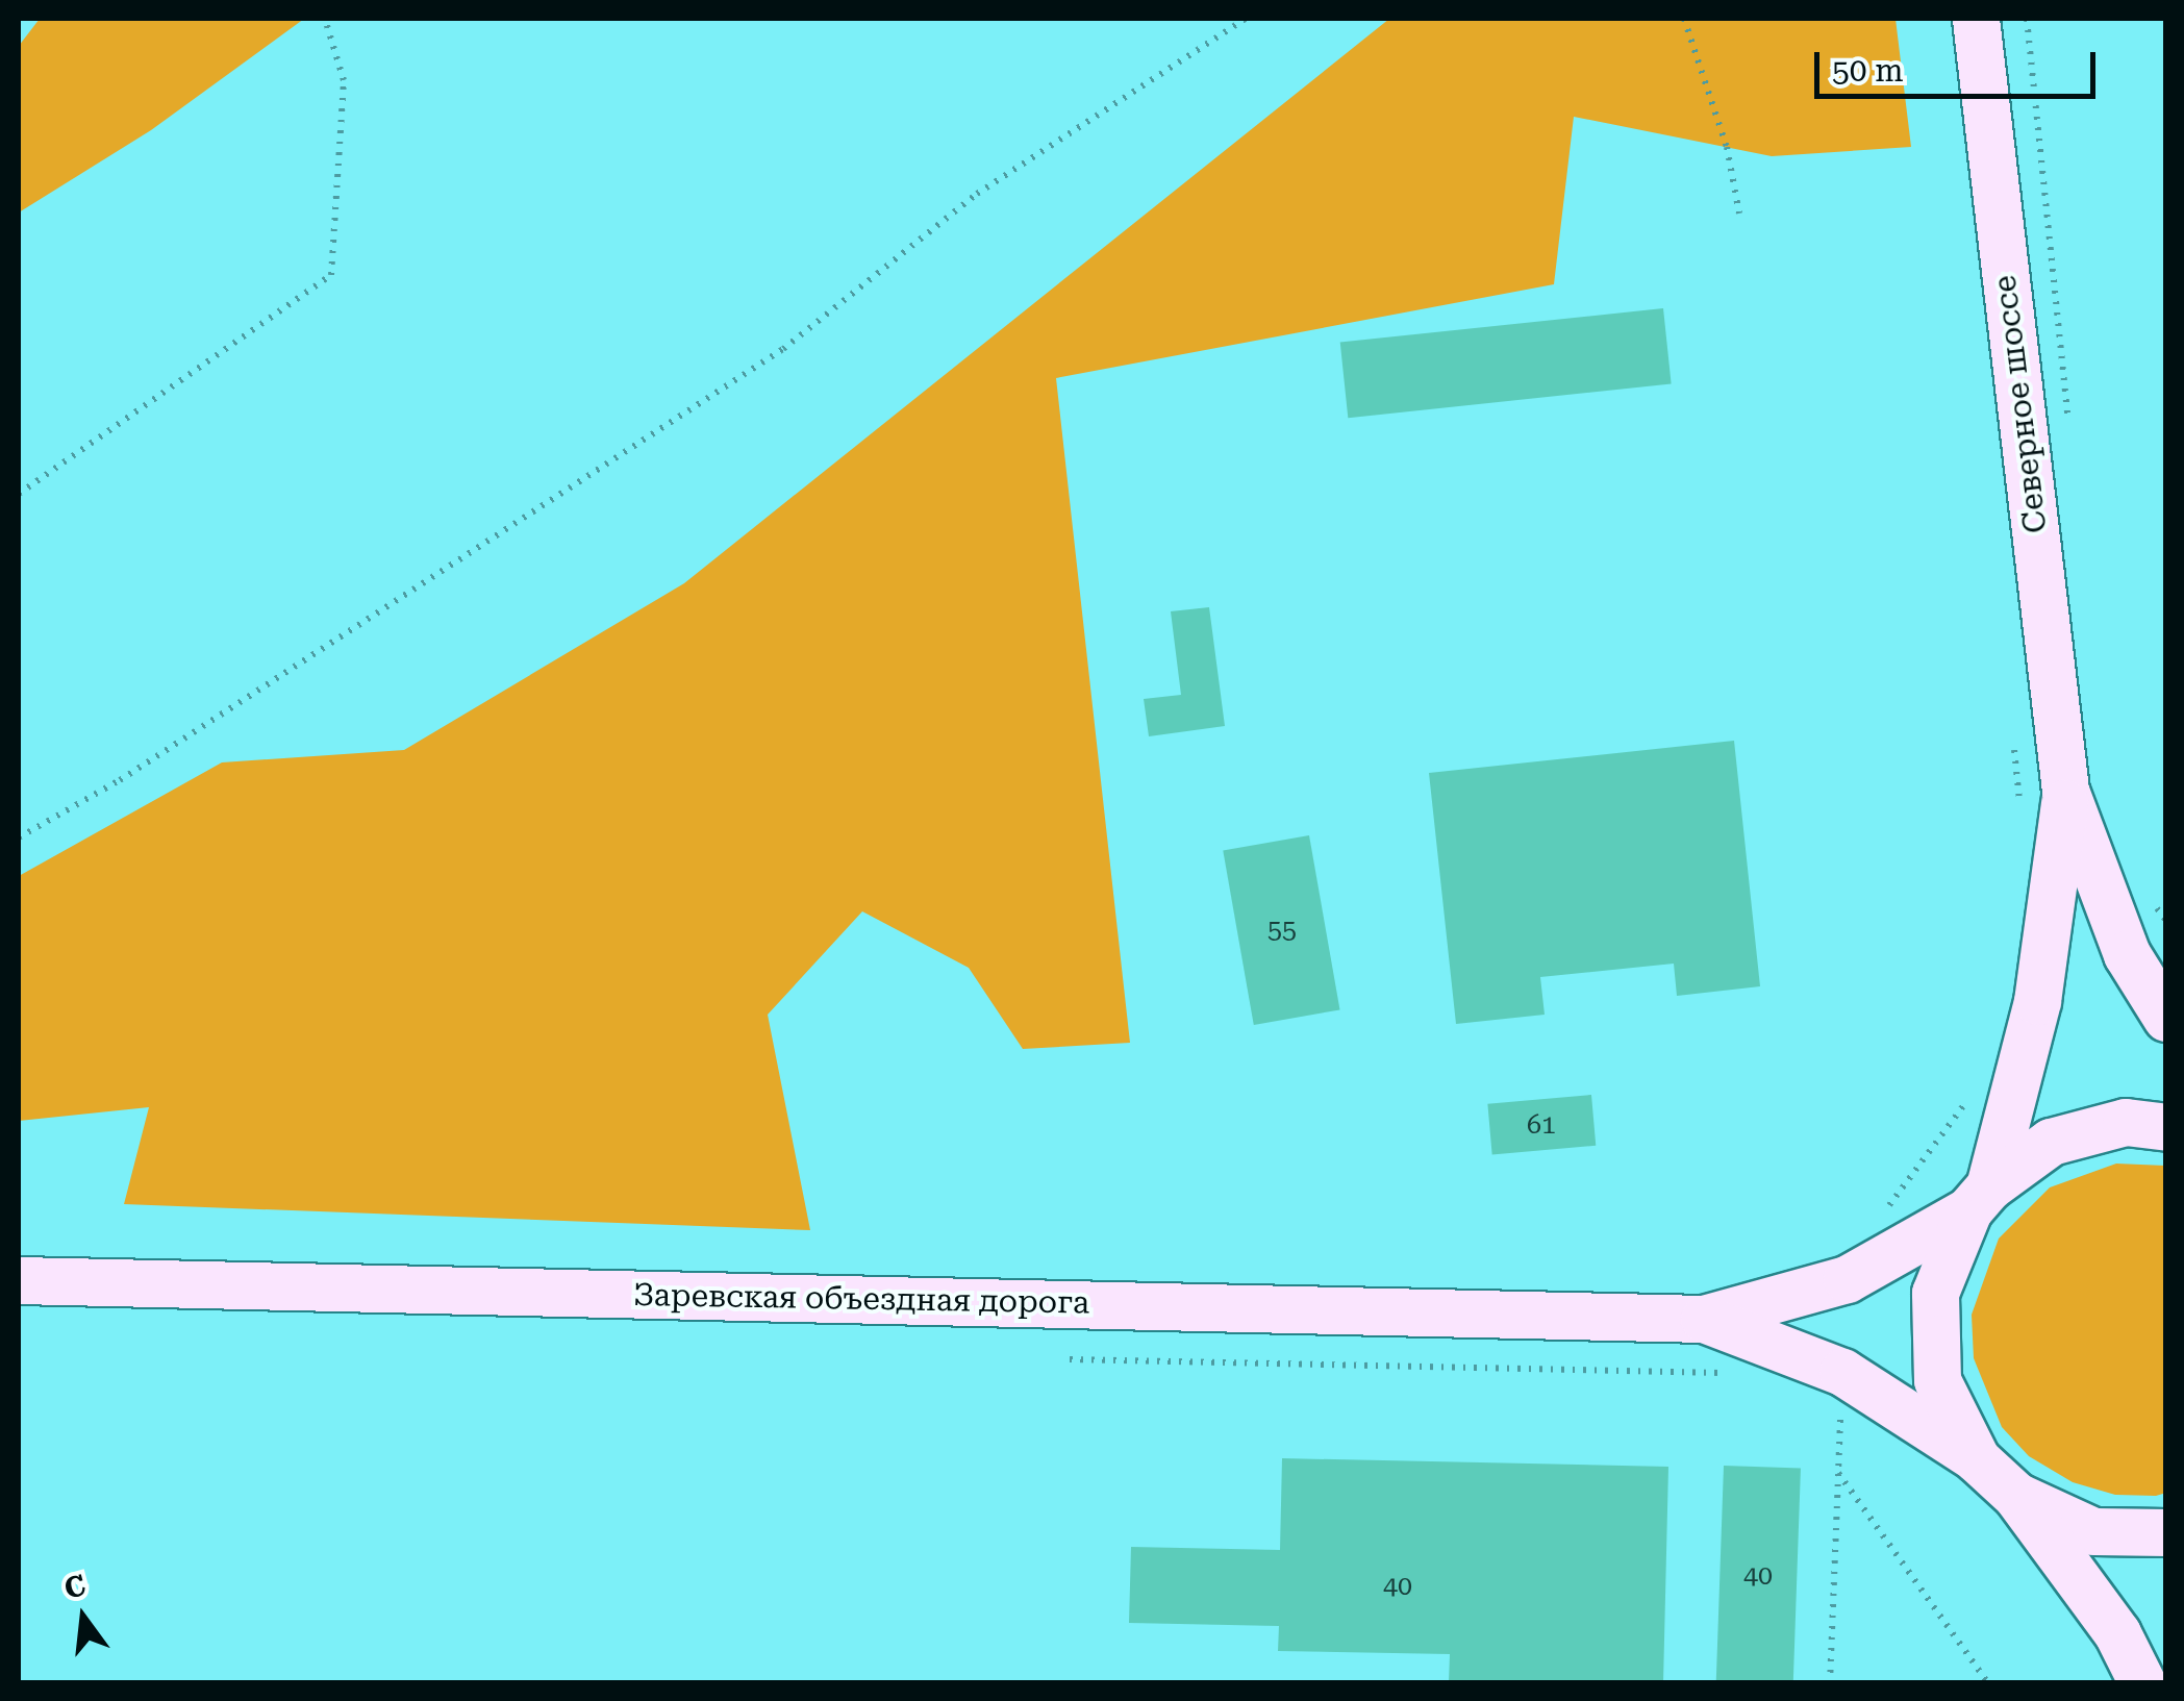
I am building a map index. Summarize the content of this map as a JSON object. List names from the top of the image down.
{
  "streets": {
    "main road": ["Северное шоссе", "Заревская объездная дорога"]
  },
  "house_numbers": [
    "55",
    "61",
    "40",
    "40"
  ],
  "scale_bar": "50 m",
  "north": "top"
}
